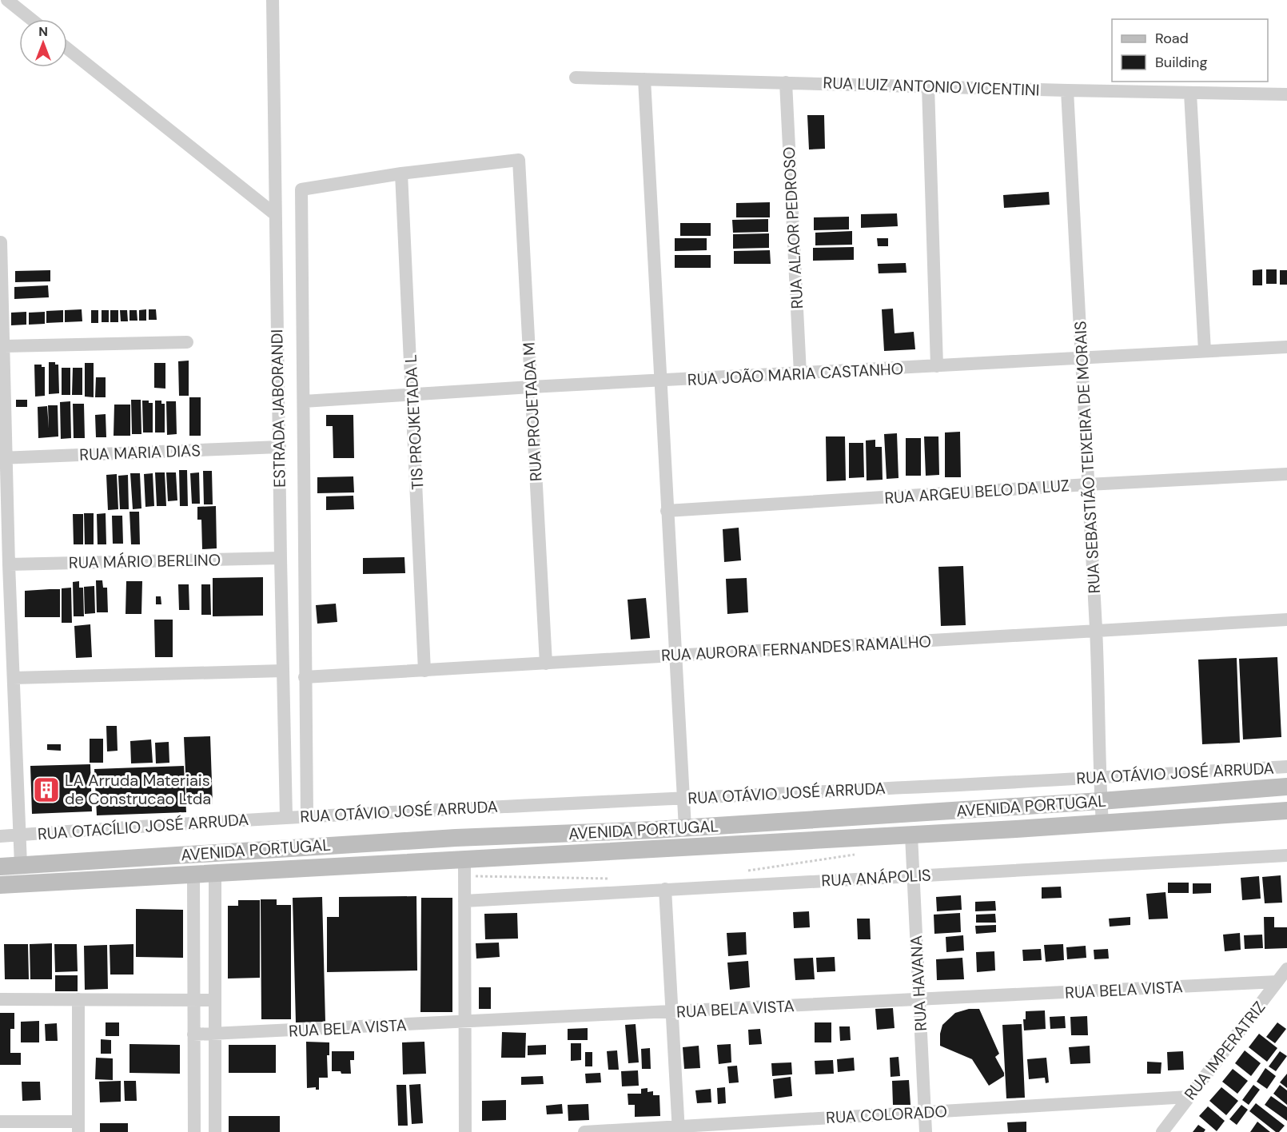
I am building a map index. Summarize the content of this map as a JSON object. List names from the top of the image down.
{
  "streets": {
    "main road": ["AVENIDA PORTUGAL"],
    "street": [
      "RUA LUIZ ANTONIO VICENTINI",
      "RUA ALAOR PEDROSO",
      "RUA JOÃO MARIA CASTANHO",
      "ESTRADA JABORANDI",
      "RUA PROJETADA M",
      "TIS PROJKETADA L",
      "RUA MARIA DIAS",
      "RUA SEBASTIÃO TEIXEIRA DE MORAIS",
      "RUA ARGEU BELO DA LUZ",
      "RUA MÁRIO BERLINO",
      "RUA AURORA FERNANDES RAMALHO",
      "RUA OTÁVIO JOSÉ ARRUDA",
      "RUA OTACÍLIO JOSÉ ARRUDA",
      "RUA ANÁPOLIS",
      "RUA HAVANA",
      "RUA BELA VISTA",
      "RUA IMPERATRIZ",
      "RUA COLORADO"
    ]
  },
  "crossings": [
    ["RUA LUIZ ANTONIO VICENTINI", "RUA ALAOR PEDROSO"],
    ["RUA LUIZ ANTONIO VICENTINI", "RUA SEBASTIÃO TEIXEIRA DE MORAIS"],
    ["RUA ALAOR PEDROSO", "RUA JOÃO MARIA CASTANHO"],
    ["RUA JOÃO MARIA CASTANHO", "RUA PROJETADA M"],
    ["RUA JOÃO MARIA CASTANHO", "TIS PROJKETADA L"],
    ["RUA JOÃO MARIA CASTANHO", "RUA SEBASTIÃO TEIXEIRA DE MORAIS"],
    ["ESTRADA JABORANDI", "RUA MARIA DIAS"],
    ["ESTRADA JABORANDI", "RUA MÁRIO BERLINO"],
    ["ESTRADA JABORANDI", "RUA OTÁVIO JOSÉ ARRUDA"],
    ["ESTRADA JABORANDI", "RUA OTACÍLIO JOSÉ ARRUDA"],
    ["RUA PROJETADA M", "TIS PROJKETADA L"],
    ["RUA PROJETADA M", "RUA AURORA FERNANDES RAMALHO"],
    ["TIS PROJKETADA L", "RUA AURORA FERNANDES RAMALHO"],
    ["RUA SEBASTIÃO TEIXEIRA DE MORAIS", "RUA ARGEU BELO DA LUZ"],
    ["RUA SEBASTIÃO TEIXEIRA DE MORAIS", "RUA AURORA FERNANDES RAMALHO"],
    ["RUA SEBASTIÃO TEIXEIRA DE MORAIS", "RUA OTÁVIO JOSÉ ARRUDA"],
    ["RUA SEBASTIÃO TEIXEIRA DE MORAIS", "AVENIDA PORTUGAL"],
    ["RUA OTÁVIO JOSÉ ARRUDA", "RUA OTACÍLIO JOSÉ ARRUDA"],
    ["AVENIDA PORTUGAL", "RUA HAVANA"],
    ["RUA ANÁPOLIS", "RUA HAVANA"],
    ["RUA HAVANA", "RUA BELA VISTA"],
    ["RUA HAVANA", "RUA COLORADO"],
    ["RUA BELA VISTA", "RUA IMPERATRIZ"],
    ["RUA IMPERATRIZ", "RUA COLORADO"]
  ],
  "places": {
    "building": ["LA Arruda Materiais de Construcao Ltda"]
  },
  "legend": ["Road", "Building"],
  "north": "top"
}
